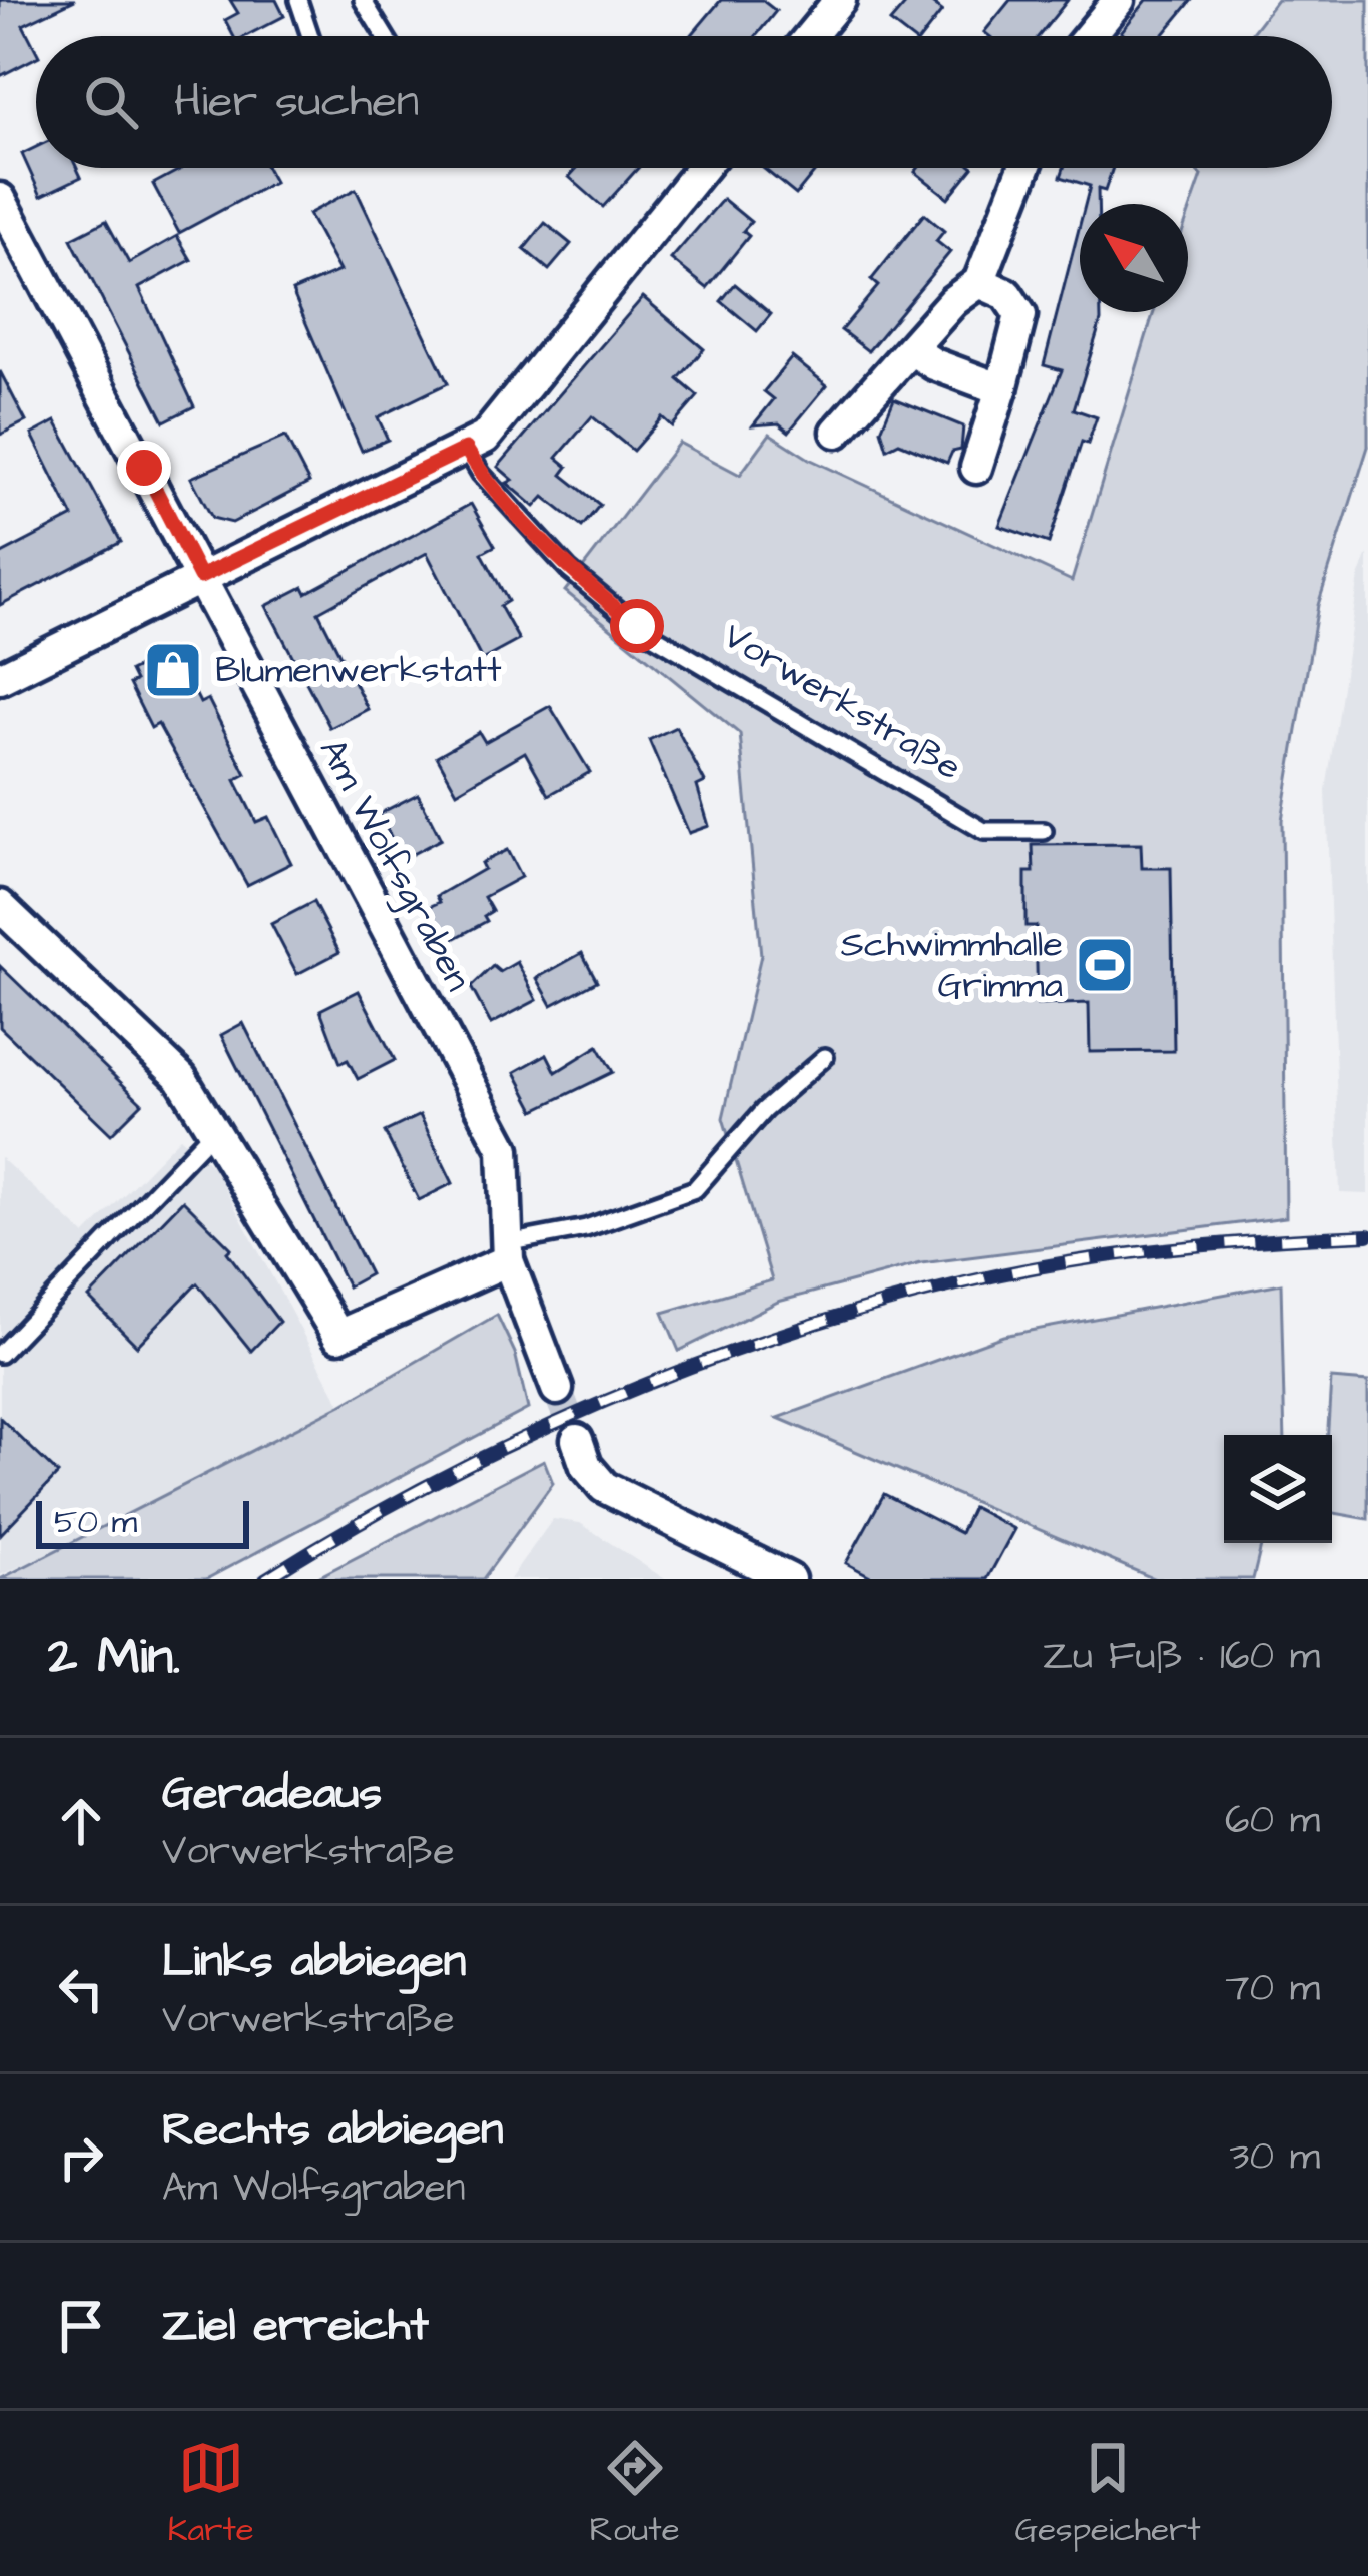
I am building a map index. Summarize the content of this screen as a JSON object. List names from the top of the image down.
{
  "streets": {
    "street": ["Am Wolfsgraben"],
    "lane": ["Vorwerkstraße"]
  },
  "places": {
    "shop": ["Blumenwerkstatt"],
    "sports": ["Schwimmhalle Grimma"]
  },
  "scale_bar": "50 m",
  "north": "top left",
  "page": {
    "search": "Hier suchen",
    "scale": "50 m",
    "heading": ["2 Min.", "Zu Fuß · 160 m"],
    "list": [
      ["Geradeaus", "Vorwerkstraße", "60 m"],
      ["Links abbiegen", "Vorwerkstraße", "70 m"],
      ["Rechts abbiegen", "Am Wolfsgraben", "30 m"],
      "Ziel erreicht"
    ],
    "nav": ["Karte", "Route", "Gespeichert"]
  }
}
